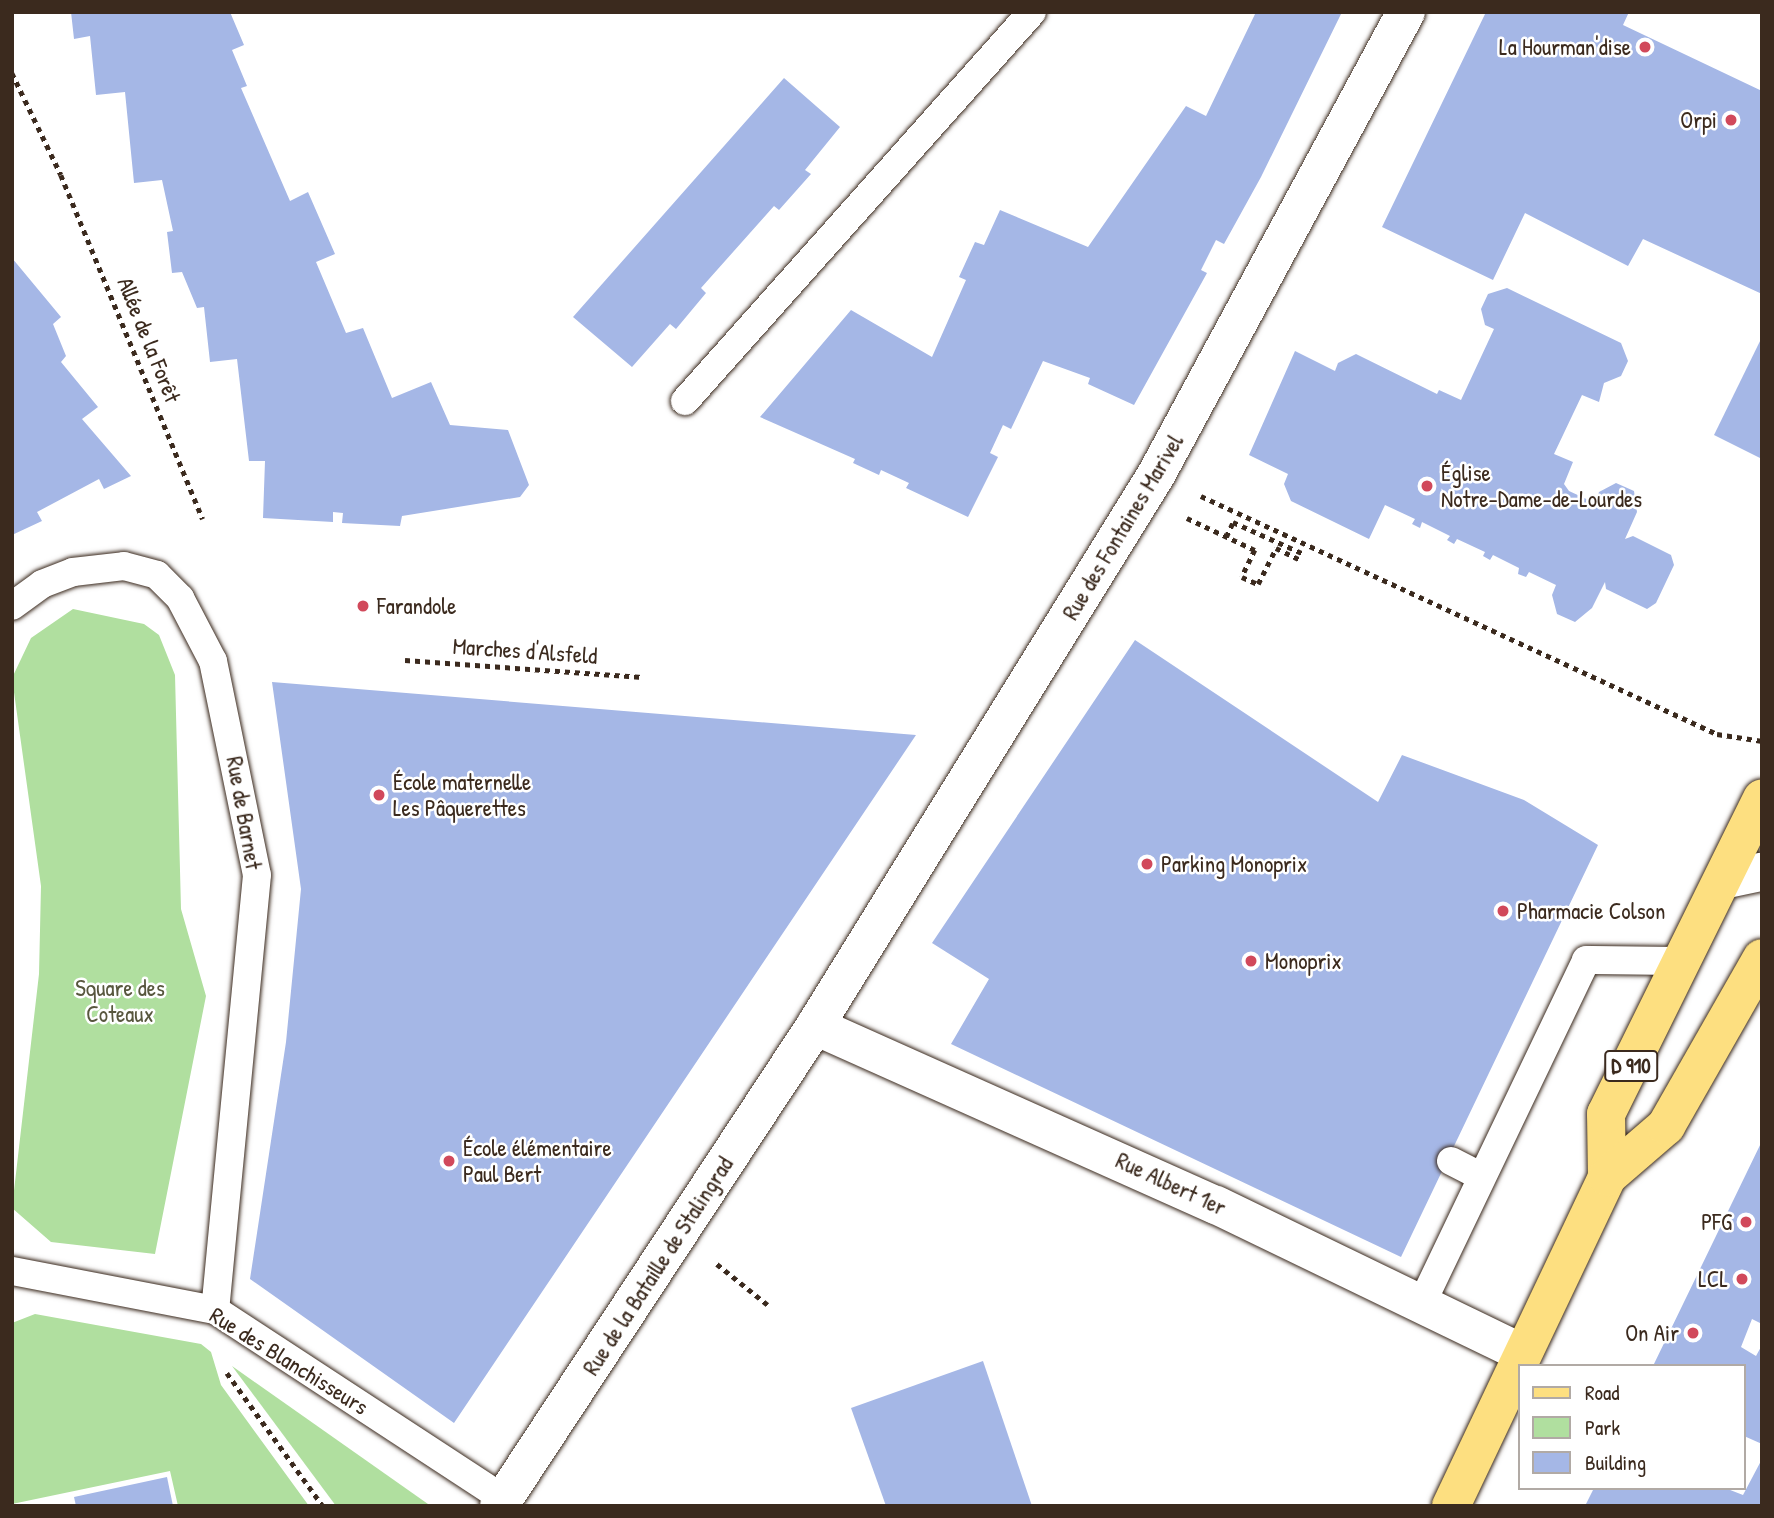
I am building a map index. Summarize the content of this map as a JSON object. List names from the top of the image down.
{
  "streets": {
    "main road": ["D 910"],
    "street": ["Rue des Fontaines Marivel", "Rue Albert 1er", "Rue de la Bataille de Stalingrad"],
    "lane": ["Rue de Barnet", "Rue des Blanchisseurs"],
    "path": ["Allée de la Forêt", "Marches d'Alsfeld"]
  },
  "crossings": [
    ["Rue des Fontaines Marivel", "Rue Albert 1er"],
    ["Rue des Fontaines Marivel", "Rue de la Bataille de Stalingrad"],
    ["Rue de Barnet", "Rue des Blanchisseurs"],
    ["D 910", "Rue Albert 1er"],
    ["Rue Albert 1er", "Rue de la Bataille de Stalingrad"],
    ["Rue de la Bataille de Stalingrad", "Rue des Blanchisseurs"]
  ],
  "parks": ["Square des Coteaux"],
  "places": [
    "La Hourman'dise",
    "Orpi",
    "Église Notre-Dame-de-Lourdes",
    "Farandole",
    "École maternelle Les Pâquerettes",
    "Parking Monoprix",
    "Pharmacie Colson",
    "Monoprix",
    "École élémentaire Paul Bert",
    "PFG",
    "LCL",
    "On Air"
  ],
  "legend": ["Road", "Park", "Building"]
}
